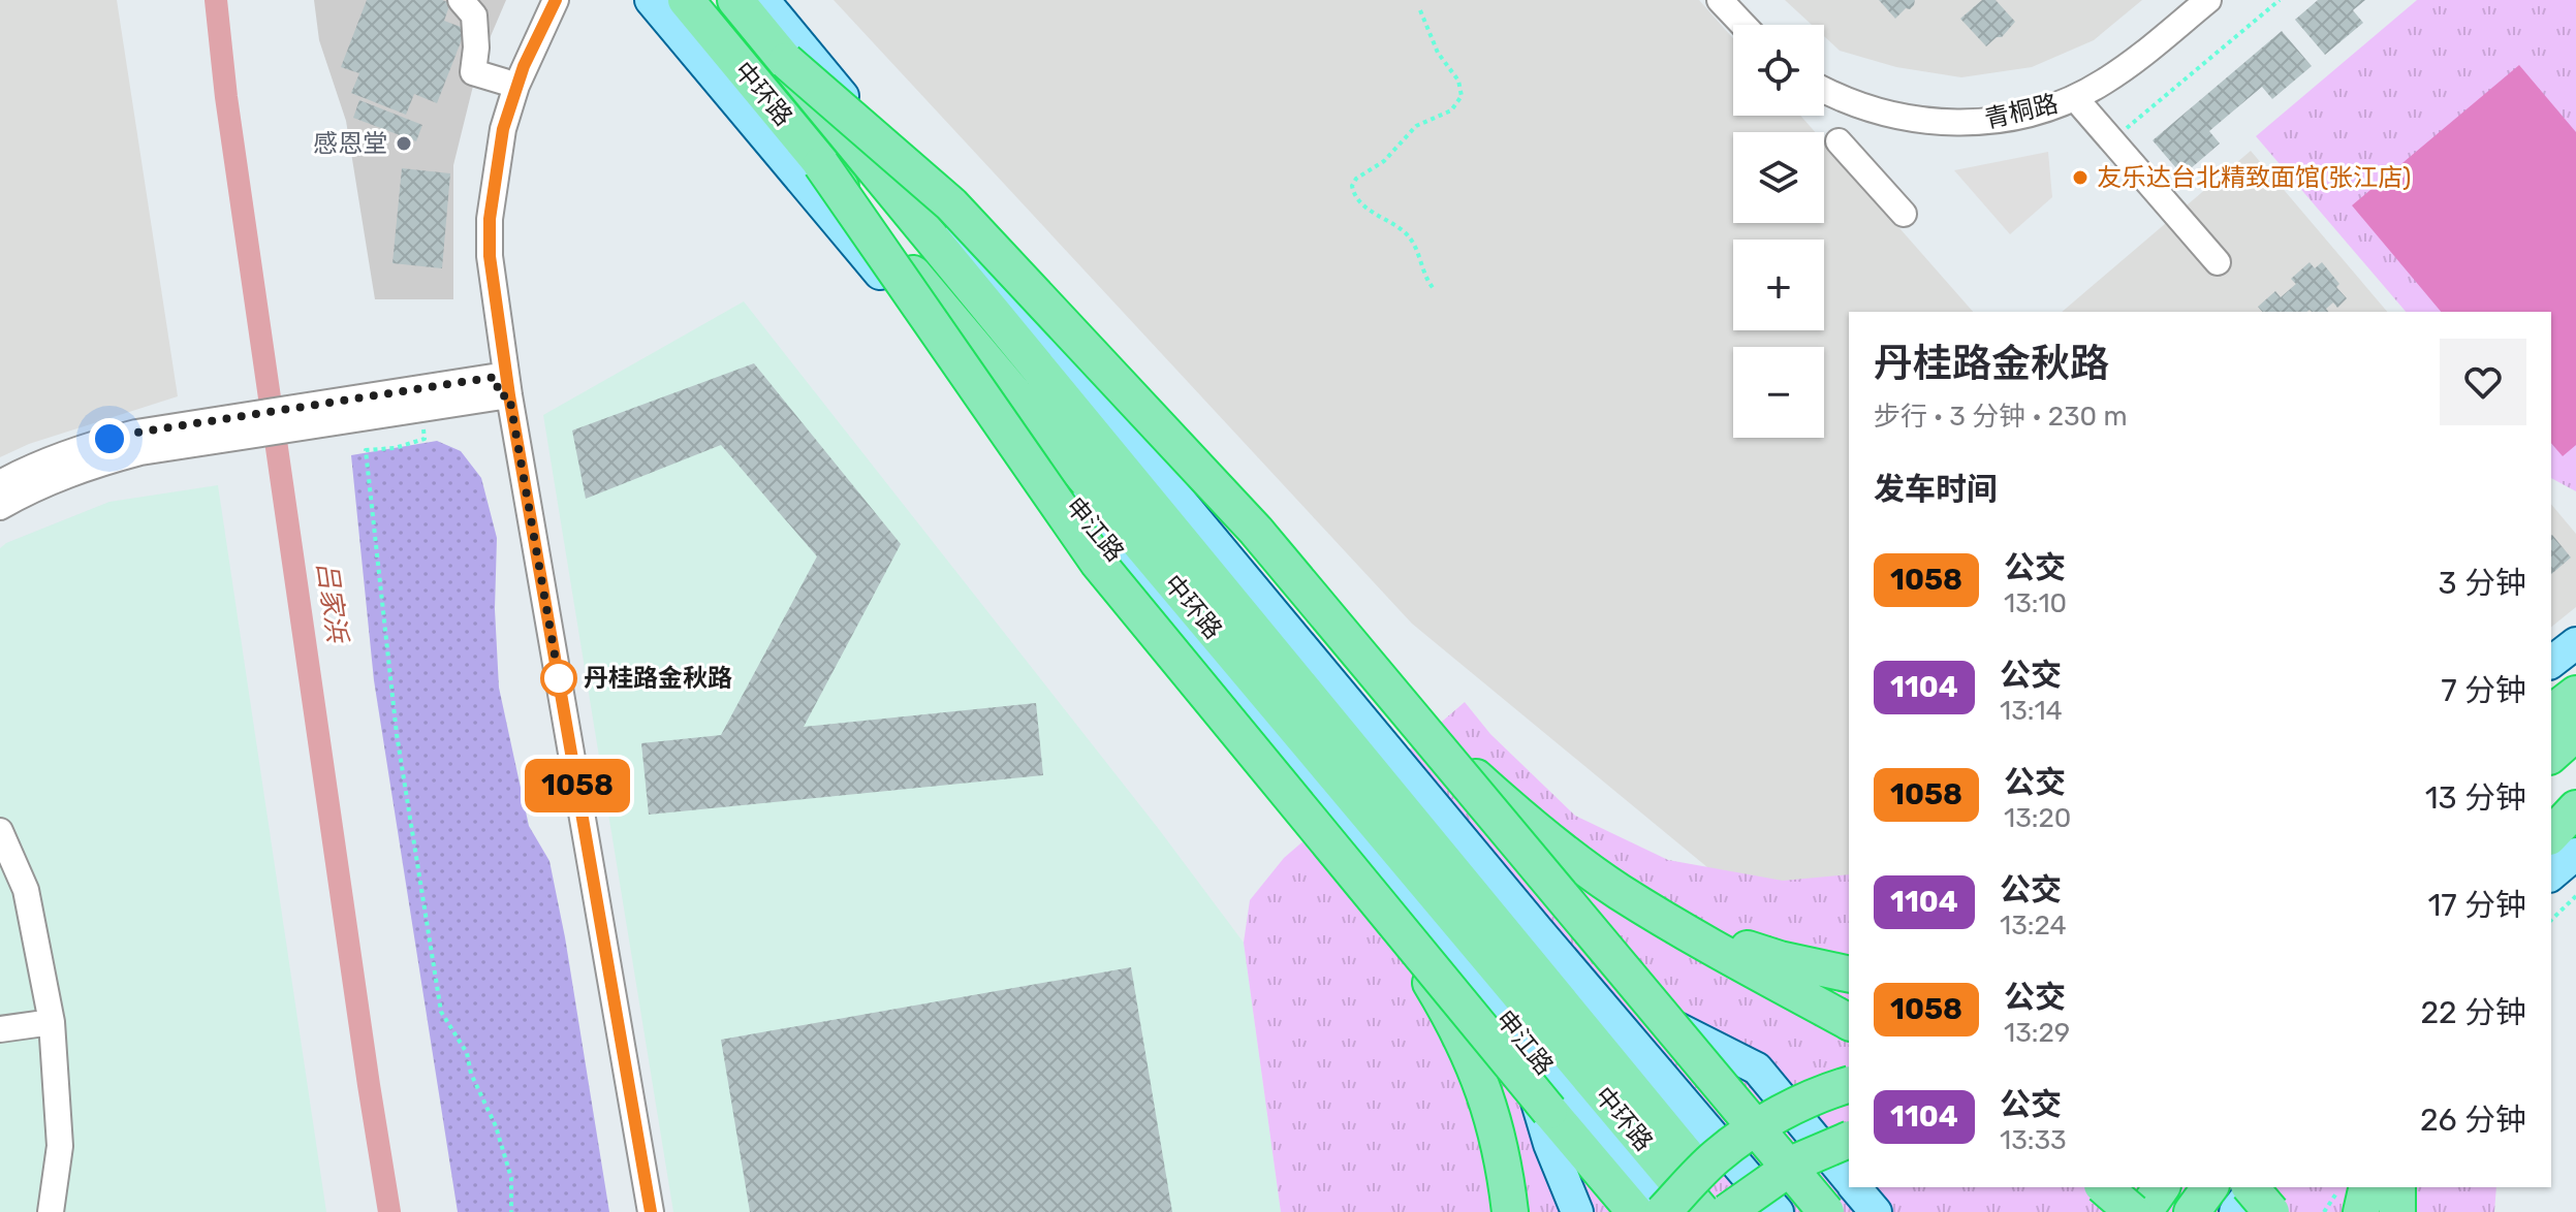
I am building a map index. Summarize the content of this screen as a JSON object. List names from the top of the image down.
{
  "streets": {
    "highway": ["中环路"],
    "main road": ["申江路"],
    "street": ["青桐路"]
  },
  "water": ["吕家浜"],
  "places": ["感恩堂", "友乐达台北精致面馆(张江店)", "丹桂路金秋路"],
  "lines": ["bus line 1058"],
  "page": {
    "on_map": "1058",
    "map_buttons": ["+", "−"],
    "heading": [
      ["丹桂路金秋路", "步行 · 3 分钟 · 230 m"],
      "发车时间"
    ],
    "list": [
      {
        "mark": "1058",
        "name": "公交",
        "note": "13:10",
        "value": "3 分钟"
      },
      {
        "mark": "1104",
        "name": "公交",
        "note": "13:14",
        "value": "7 分钟"
      },
      {
        "mark": "1058",
        "name": "公交",
        "note": "13:20",
        "value": "13 分钟"
      },
      {
        "mark": "1104",
        "name": "公交",
        "note": "13:24",
        "value": "17 分钟"
      },
      {
        "mark": "1058",
        "name": "公交",
        "note": "13:29",
        "value": "22 分钟"
      },
      {
        "mark": "1104",
        "name": "公交",
        "note": "13:33",
        "value": "26 分钟"
      }
    ]
  }
}
